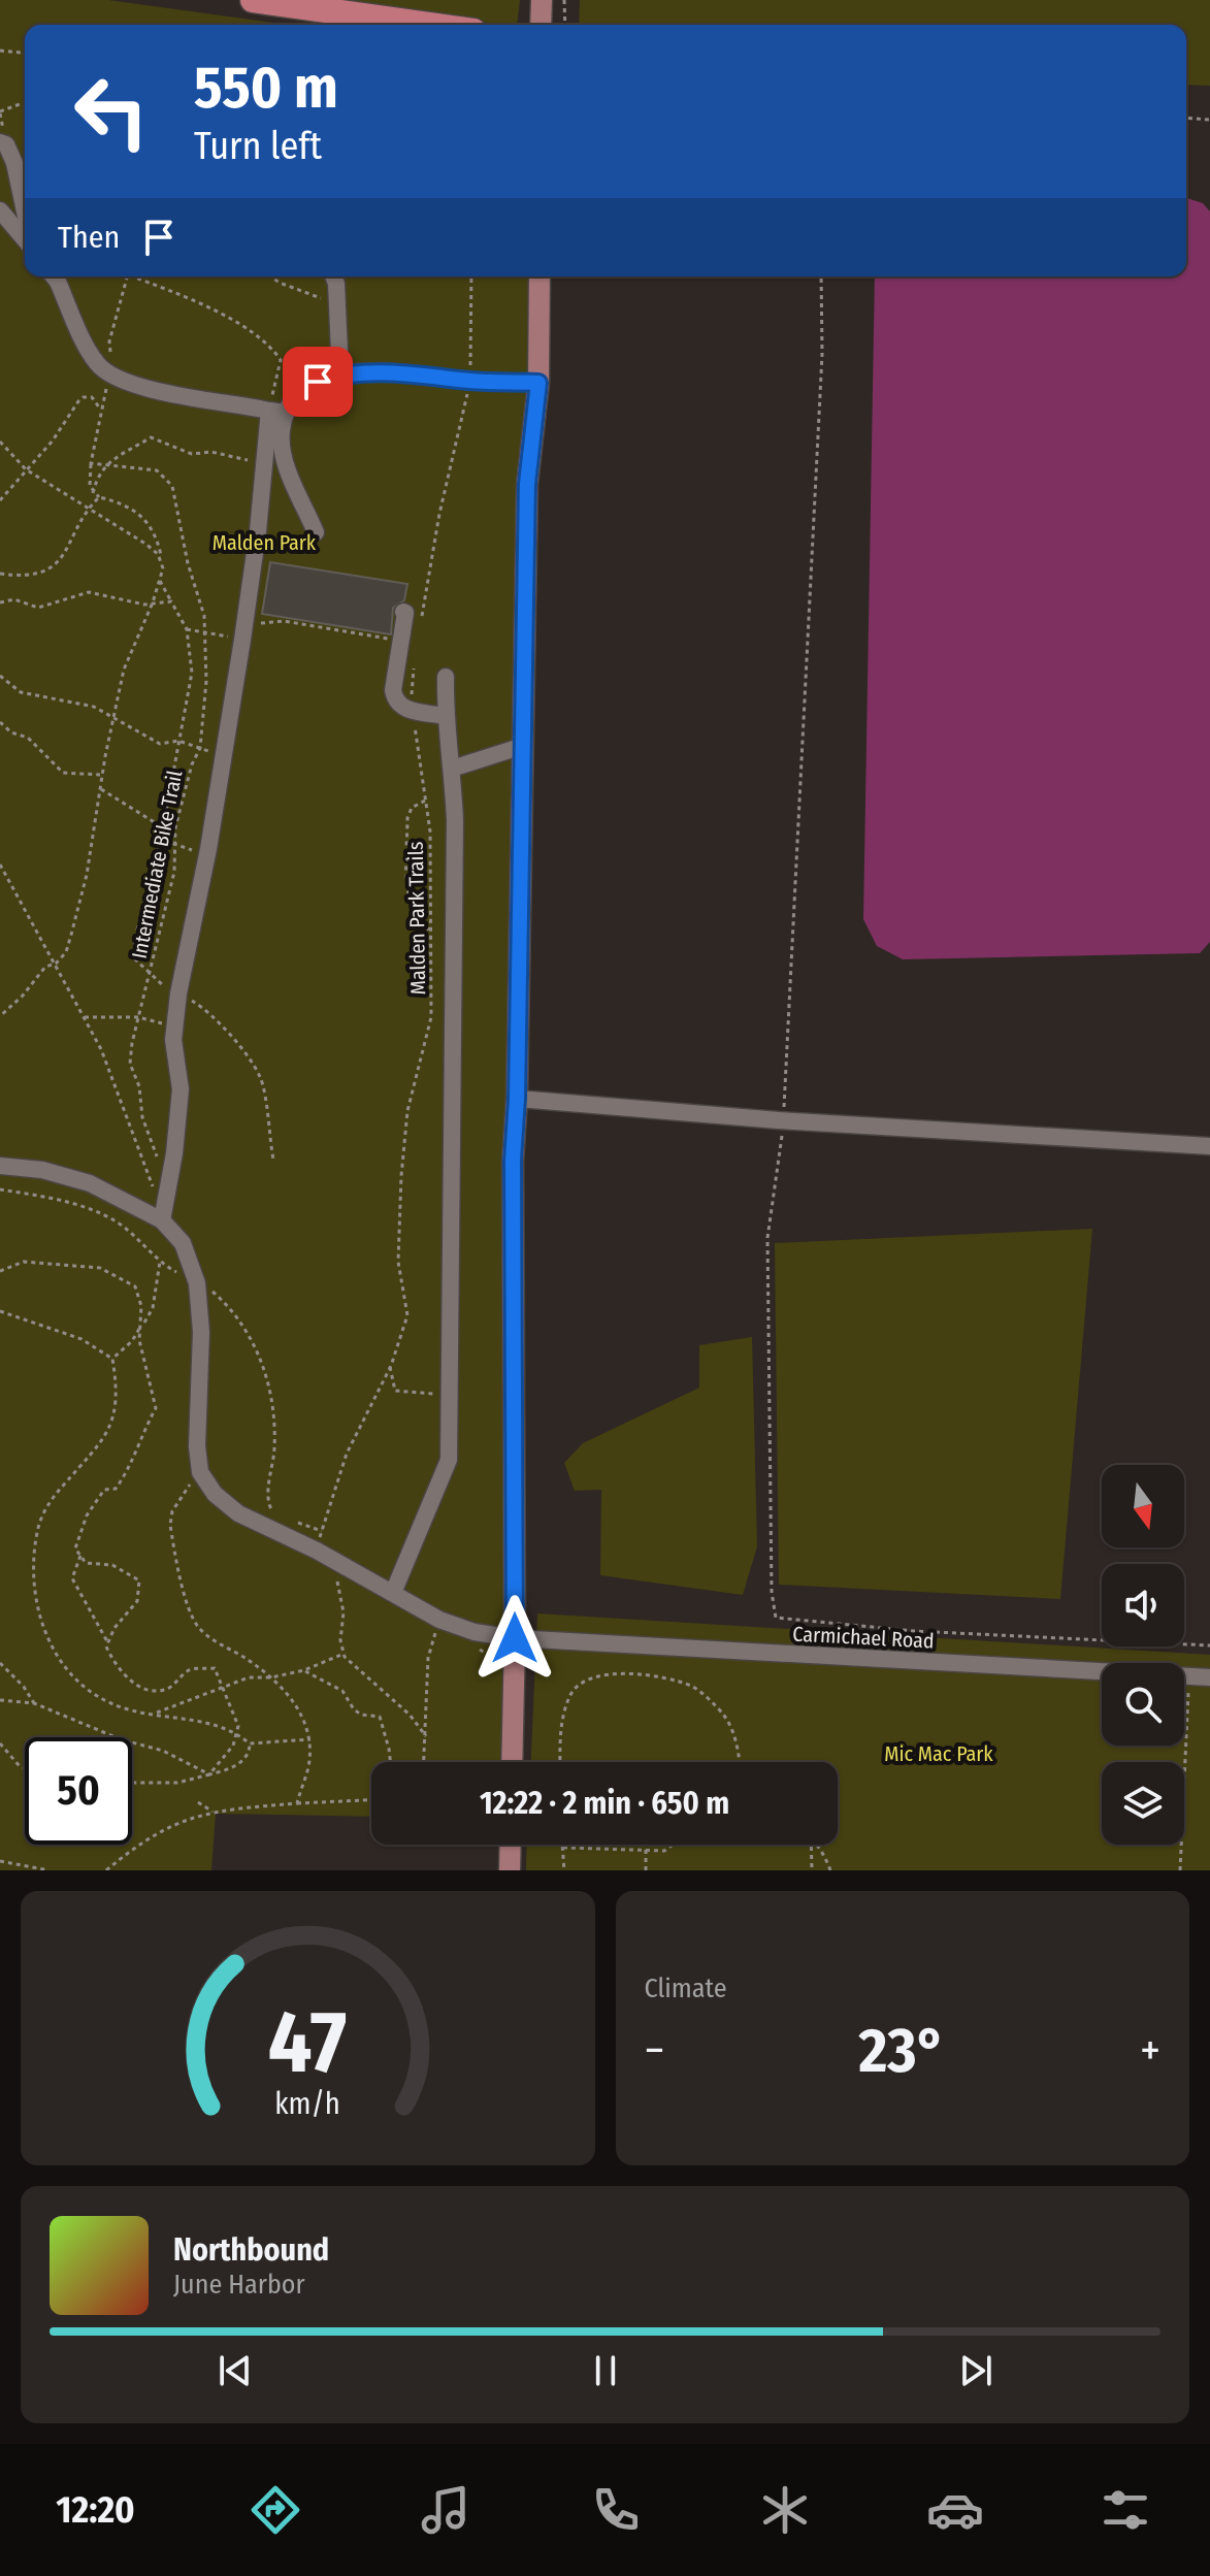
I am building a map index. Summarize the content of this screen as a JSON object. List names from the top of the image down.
{
  "streets": {
    "lane": ["Carmichael Road"],
    "path": ["Intermediate Bike Trail", "Malden Park Trails"]
  },
  "crossings": [
    ["Malden Park Trails", "Carmichael Road"]
  ],
  "parks": ["Malden Park", "Mic Mac Park"],
  "north": "bottom",
  "page": {
    "turn": ["550 m", "Turn left"],
    "then": "Then",
    "limit": "50",
    "trip": "12:22 · 2 min · 650 m",
    "tile": "Climate",
    "heat": ["−", "23°", "+"],
    "song": ["Northbound", "June Harbor"],
    "tabs": "12:20",
    "gauge": ["47", "km/h"]
  }
}
